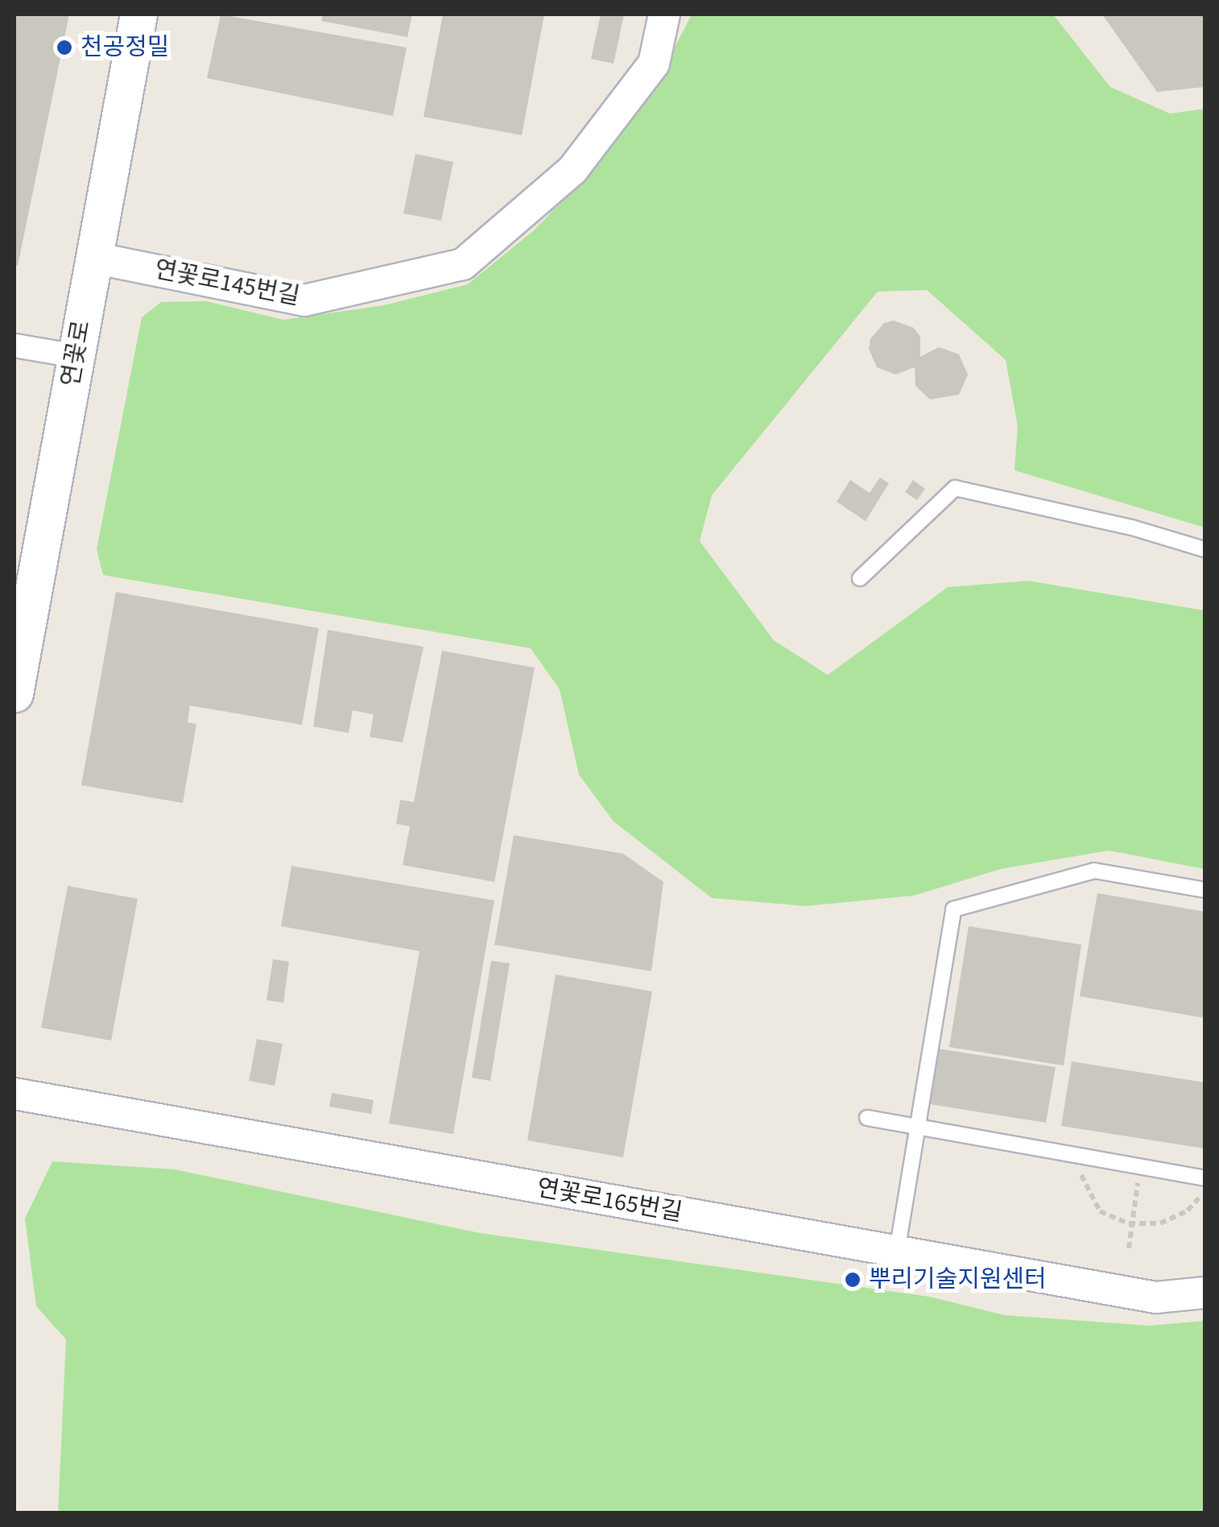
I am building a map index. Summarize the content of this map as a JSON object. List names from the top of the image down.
{
  "streets": {
    "street": ["연꽃로145번길", "연꽃로", "연꽃로165번길"]
  },
  "crossings": [
    ["연꽃로145번길", "연꽃로"]
  ],
  "places": ["천공정밀", "뿌리기술지원센터"]
}
